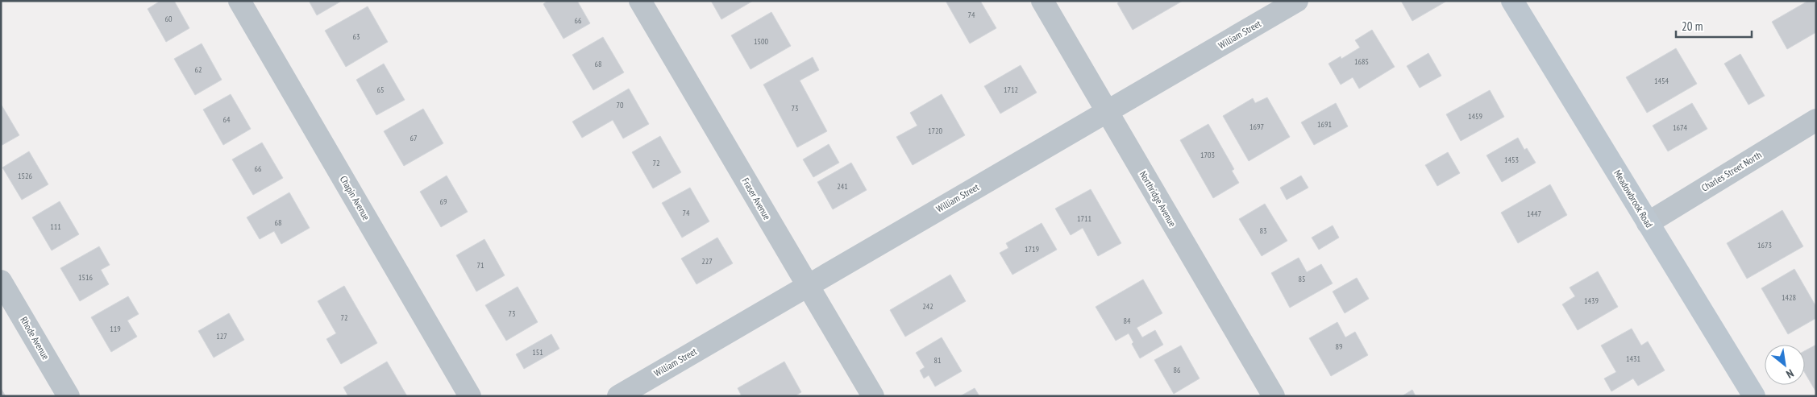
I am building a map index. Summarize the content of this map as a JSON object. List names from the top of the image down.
{
  "streets": {
    "street": [
      "William Street",
      "Charles Street North",
      "Chapin Avenue",
      "Fraser Avenue",
      "Northridge Avenue",
      "Meadowbrook Road",
      "Rhode Avenue"
    ]
  },
  "crossings": [
    ["William Street", "Fraser Avenue"],
    ["William Street", "Northridge Avenue"],
    ["Charles Street North", "Meadowbrook Road"]
  ],
  "house_numbers": [
    "74",
    "60",
    "66",
    "63",
    "1500",
    "1685",
    "68",
    "62",
    "1454",
    "65",
    "1712",
    "70",
    "73",
    "1459",
    "64",
    "1691",
    "1697",
    "1674",
    "1720",
    "67",
    "1703",
    "1453",
    "72",
    "66",
    "1526",
    "241",
    "69",
    "74",
    "1447",
    "1711",
    "68",
    "111",
    "83",
    "1673",
    "1719",
    "227",
    "71",
    "1516",
    "85",
    "1428",
    "1439",
    "242",
    "73",
    "72",
    "84",
    "119",
    "127",
    "89",
    "151",
    "1431",
    "81",
    "86"
  ],
  "scale_bar": "20 m",
  "north": "bottom right"
}
